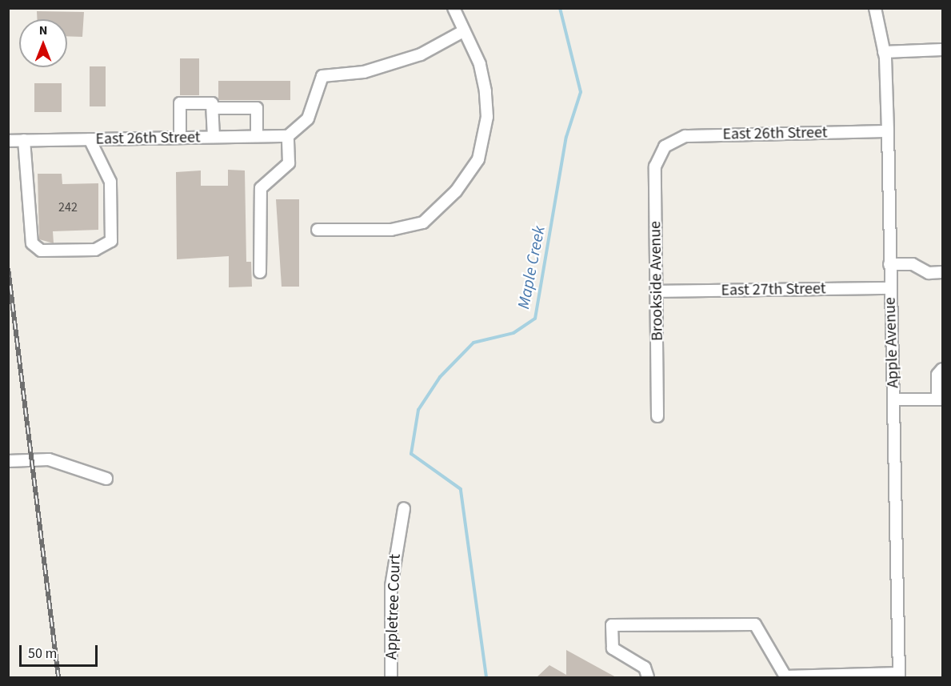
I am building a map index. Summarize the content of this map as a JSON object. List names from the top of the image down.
{
  "streets": {
    "street": [
      "East 26th Street",
      "Brookside Avenue",
      "East 27th Street",
      "Apple Avenue",
      "Appletree Court"
    ]
  },
  "crossings": [
    ["East 26th Street", "Brookside Avenue"],
    ["East 26th Street", "Apple Avenue"],
    ["Brookside Avenue", "East 27th Street"],
    ["East 27th Street", "Apple Avenue"]
  ],
  "water": ["Maple Creek"],
  "house_numbers": ["242"],
  "scale_bar": "50 m",
  "north": "top"
}
